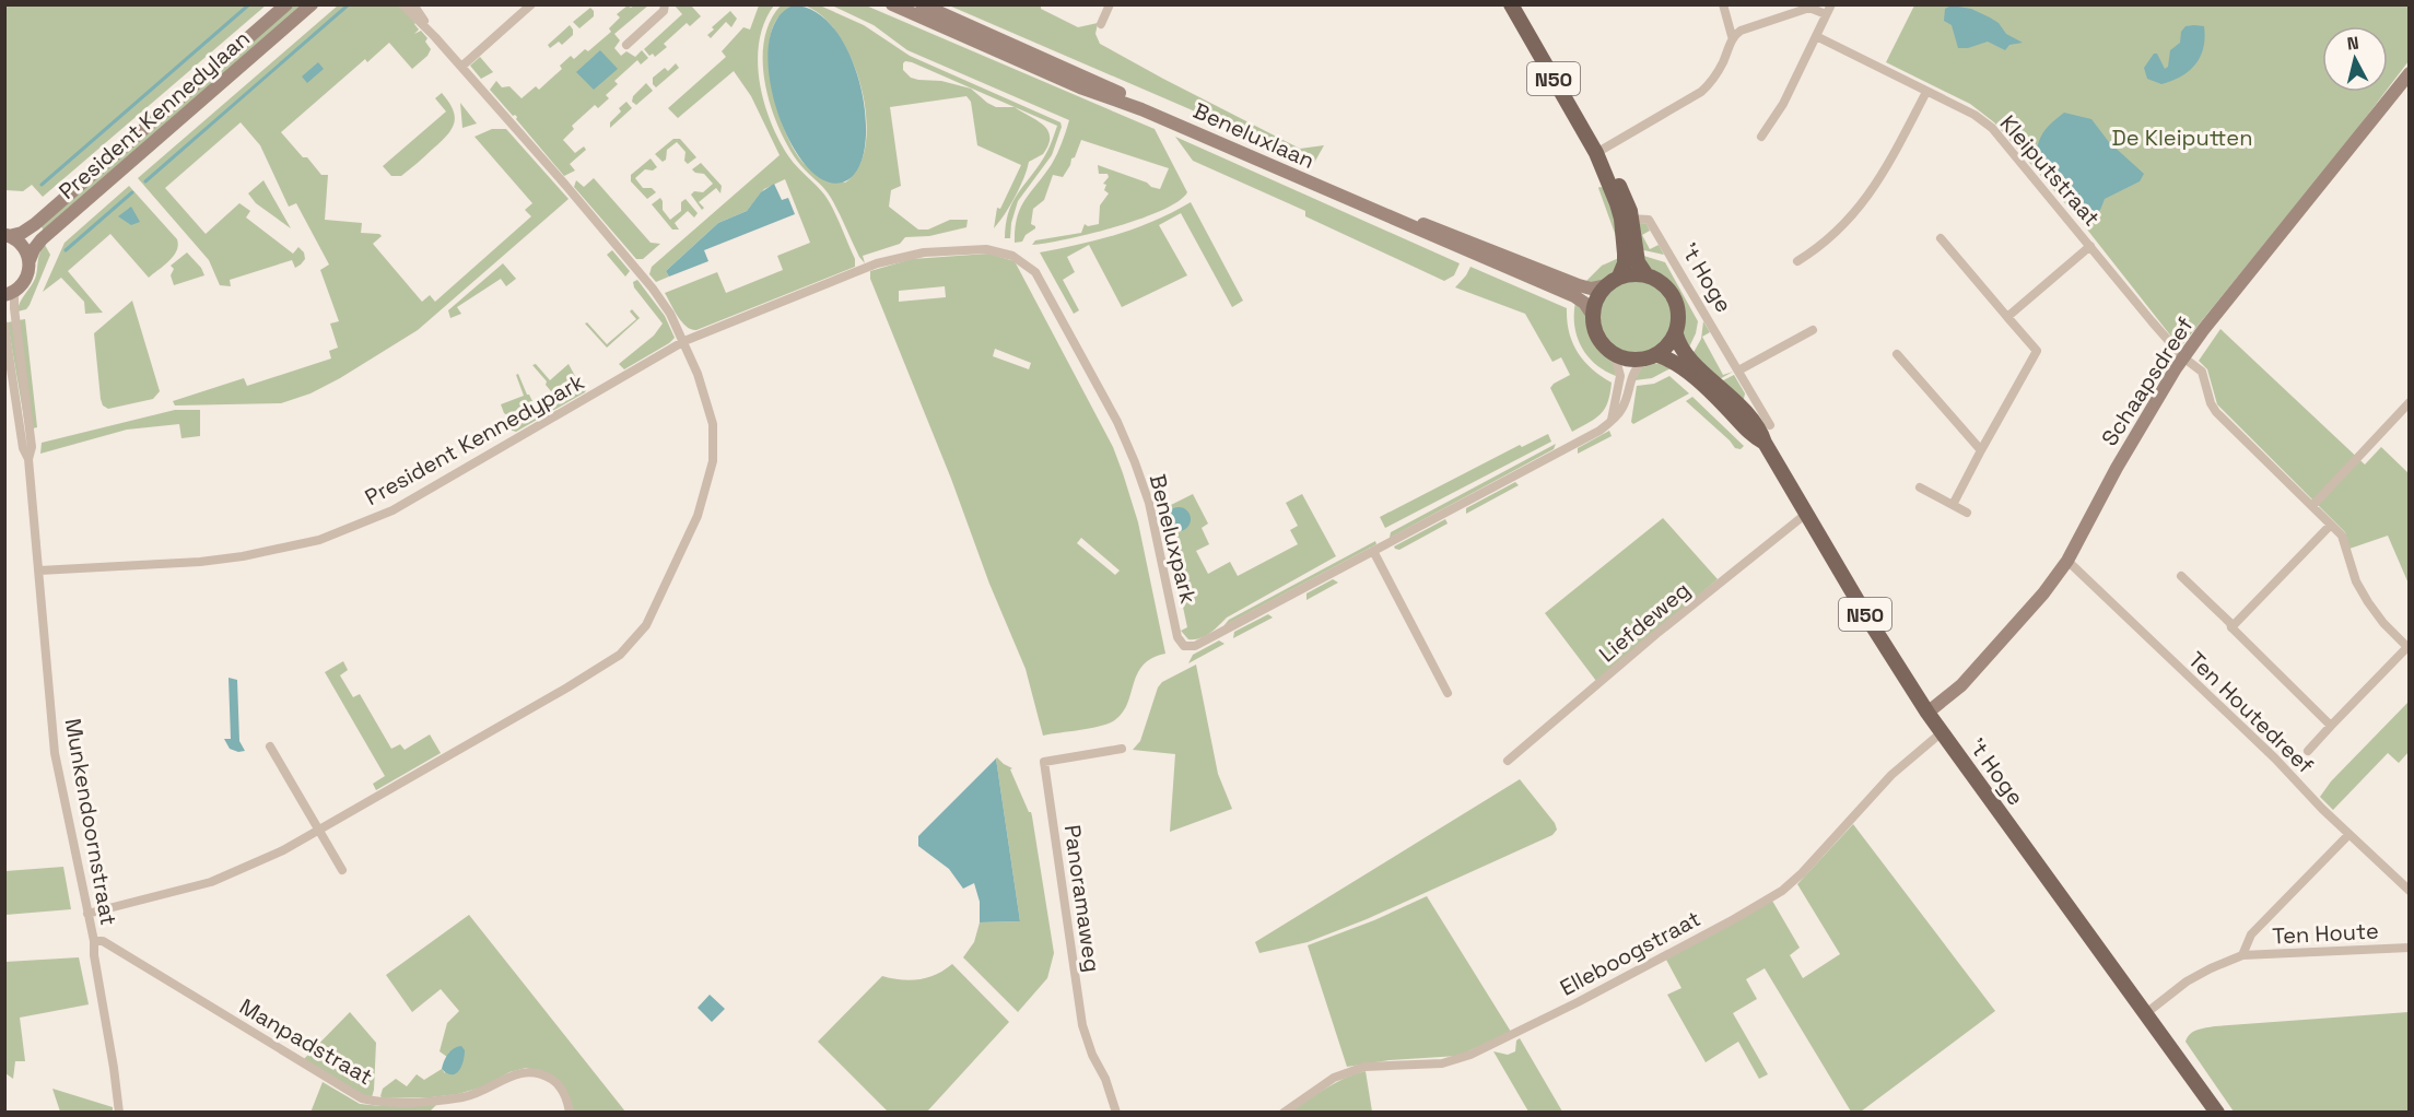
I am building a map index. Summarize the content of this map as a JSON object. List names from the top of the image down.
{
  "streets": {
    "main road": [
      "N50",
      "President Kennedylaan",
      "Beneluxlaan",
      "'t Hoge",
      "Schaapsdreef"
    ],
    "street": [
      "Kleiputstraat",
      "President Kennedypark",
      "Beneluxpark",
      "Liefdeweg",
      "Ten Houtedreef",
      "Munkendoornstraat",
      "Panoramaweg",
      "Ten Houte",
      "Elleboogstraat",
      "Manpadstraat"
    ]
  },
  "crossings": [
    ["N50", "Beneluxlaan"],
    ["N50", "'t Hoge"],
    ["N50", "Beneluxpark"],
    ["President Kennedylaan", "Munkendoornstraat"],
    ["Beneluxlaan", "'t Hoge"],
    ["Beneluxlaan", "Beneluxpark"],
    ["Kleiputstraat", "Schaapsdreef"],
    ["'t Hoge", "Schaapsdreef"],
    ["'t Hoge", "Beneluxpark"],
    ["'t Hoge", "Liefdeweg"],
    ["'t Hoge", "Ten Houte"],
    ["'t Hoge", "Elleboogstraat"],
    ["Schaapsdreef", "Ten Houtedreef"],
    ["President Kennedypark", "Beneluxpark"],
    ["President Kennedypark", "Munkendoornstraat"],
    ["Ten Houtedreef", "Ten Houte"],
    ["Munkendoornstraat", "Manpadstraat"]
  ],
  "parks": ["De Kleiputten"],
  "north": "top"
}
